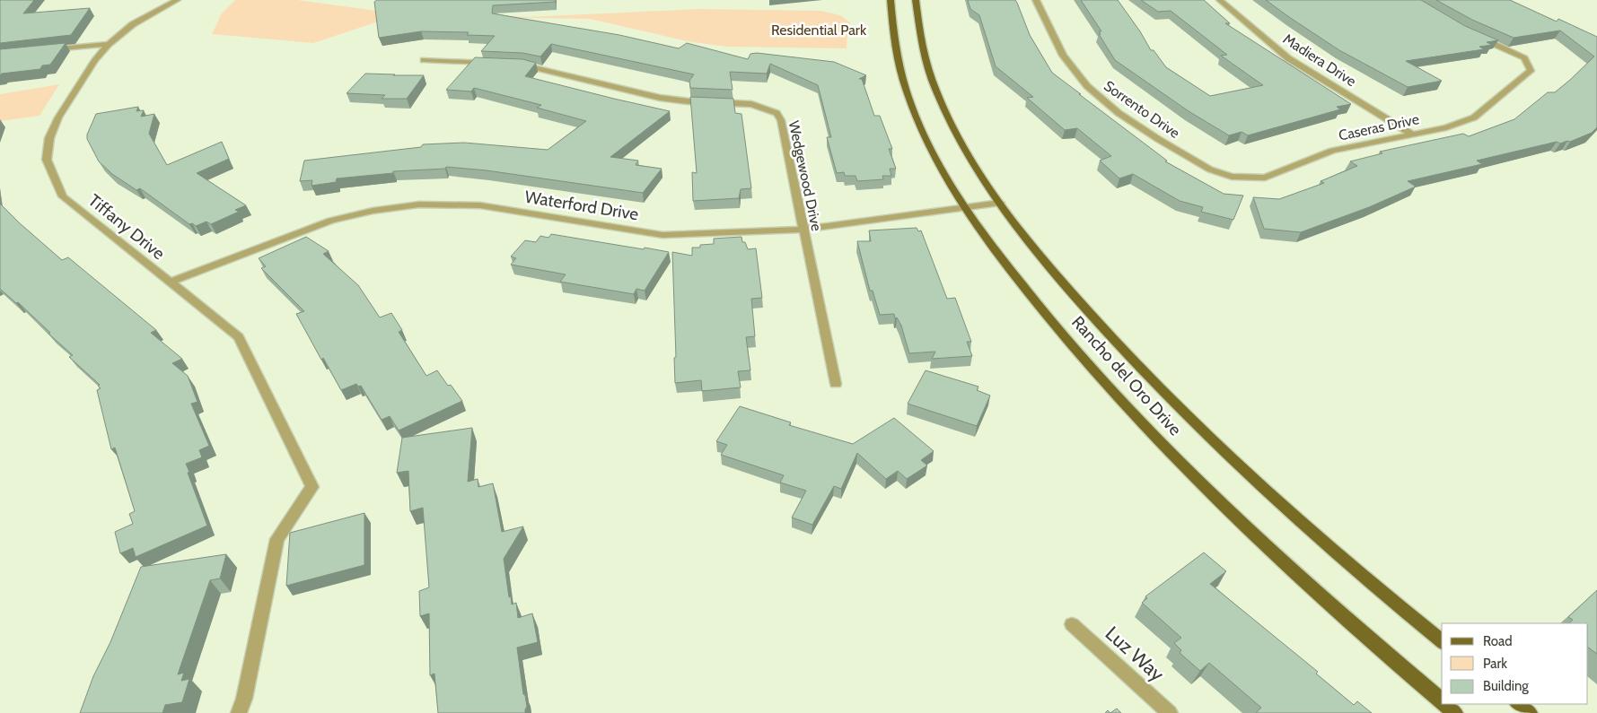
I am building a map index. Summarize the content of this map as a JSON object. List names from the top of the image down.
{
  "streets": {
    "main road": ["Rancho del Oro Drive"],
    "street": [
      "Madiera Drive",
      "Sorrento Drive",
      "Caseras Drive",
      "Wedgewood Drive",
      "Waterford Drive",
      "Tiffany Drive",
      "Luz Way"
    ]
  },
  "crossings": [
    ["Madiera Drive", "Caseras Drive"],
    ["Sorrento Drive", "Caseras Drive"],
    ["Wedgewood Drive", "Waterford Drive"],
    ["Waterford Drive", "Tiffany Drive"],
    ["Waterford Drive", "Rancho del Oro Drive"]
  ],
  "parks": ["Residential Park"],
  "legend": ["Road", "Park", "Building"]
}
